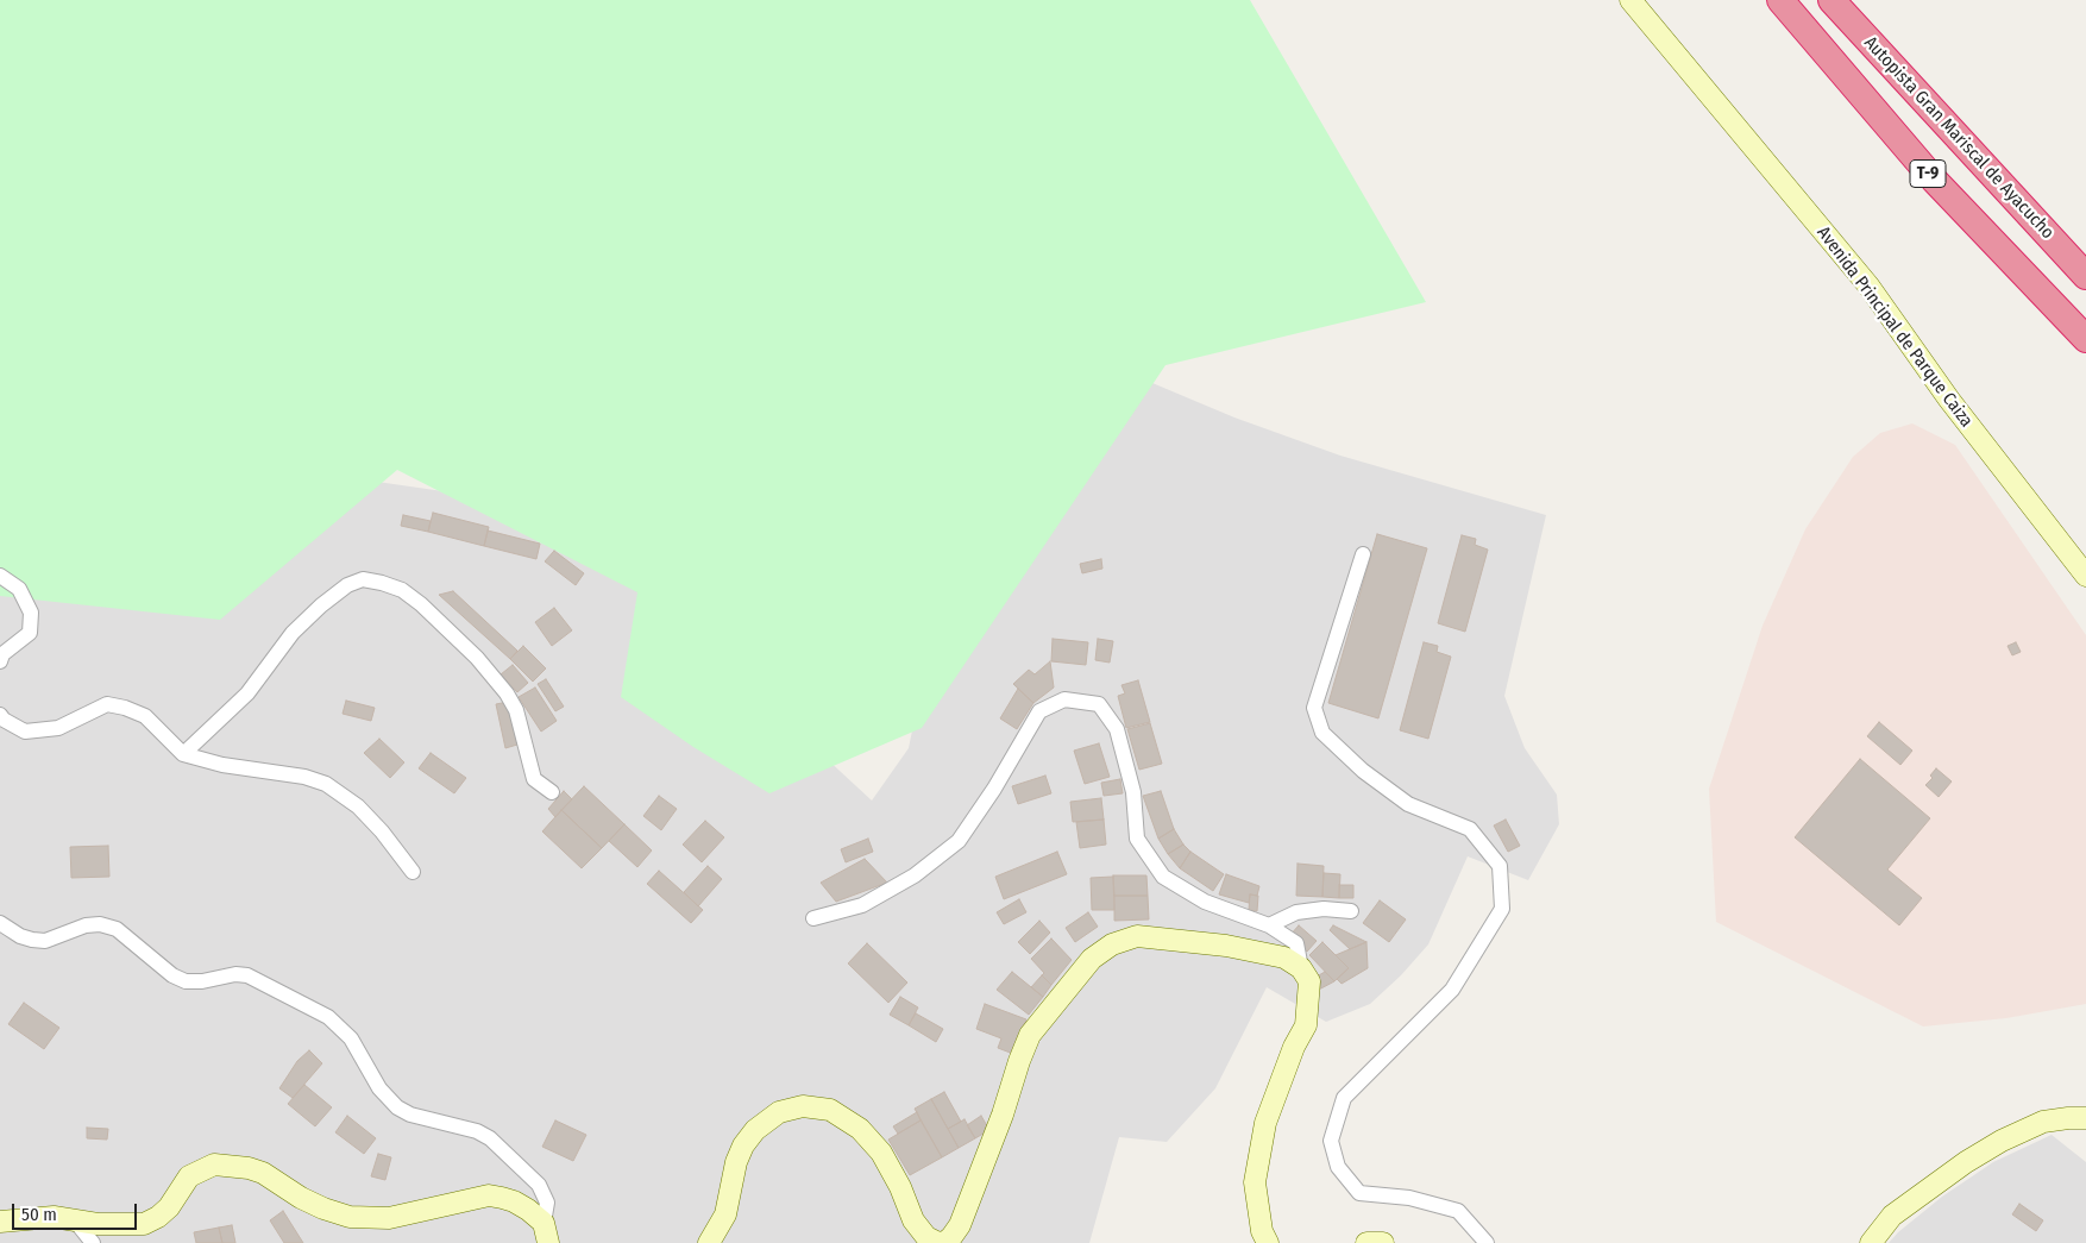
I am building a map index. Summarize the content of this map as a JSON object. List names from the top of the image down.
{
  "streets": {
    "highway": ["Autopista Gran Mariscal de Ayacucho", "T-9"],
    "street": ["Avenida Principal de Parque Caiza"]
  },
  "scale_bar": "50 m"
}
